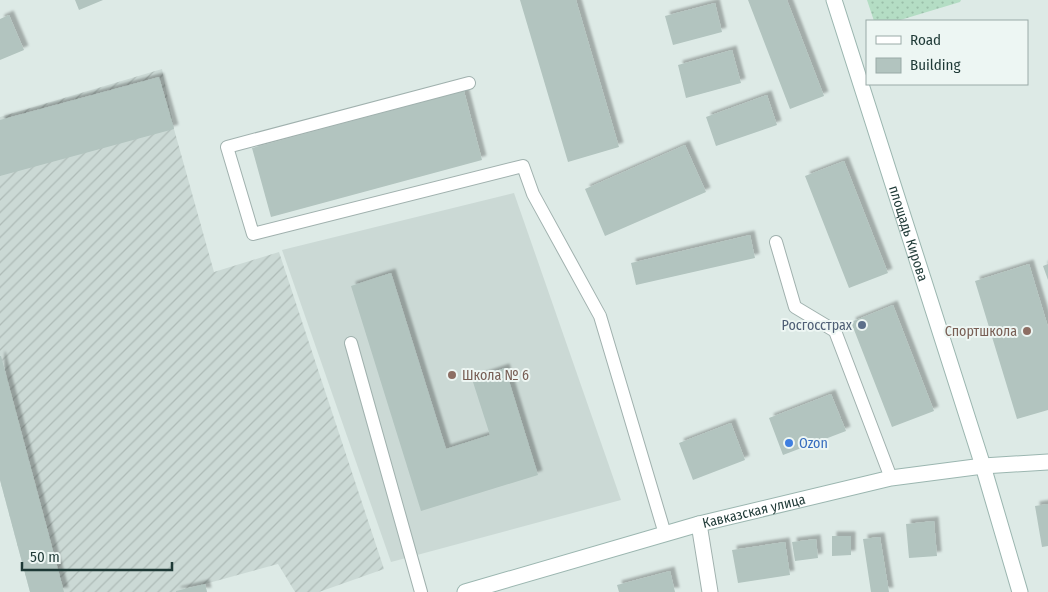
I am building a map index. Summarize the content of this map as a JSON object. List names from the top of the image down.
{
  "streets": {
    "main road": ["площадь Кирова", "Кавказская улица"]
  },
  "crossings": [
    ["площадь Кирова", "Кавказская улица"]
  ],
  "places": [
    "Росгосстрах",
    "Спортшкола",
    "Школа № 6",
    "Ozon"
  ],
  "legend": ["Road", "Building"],
  "scale_bar": "50 m"
}
